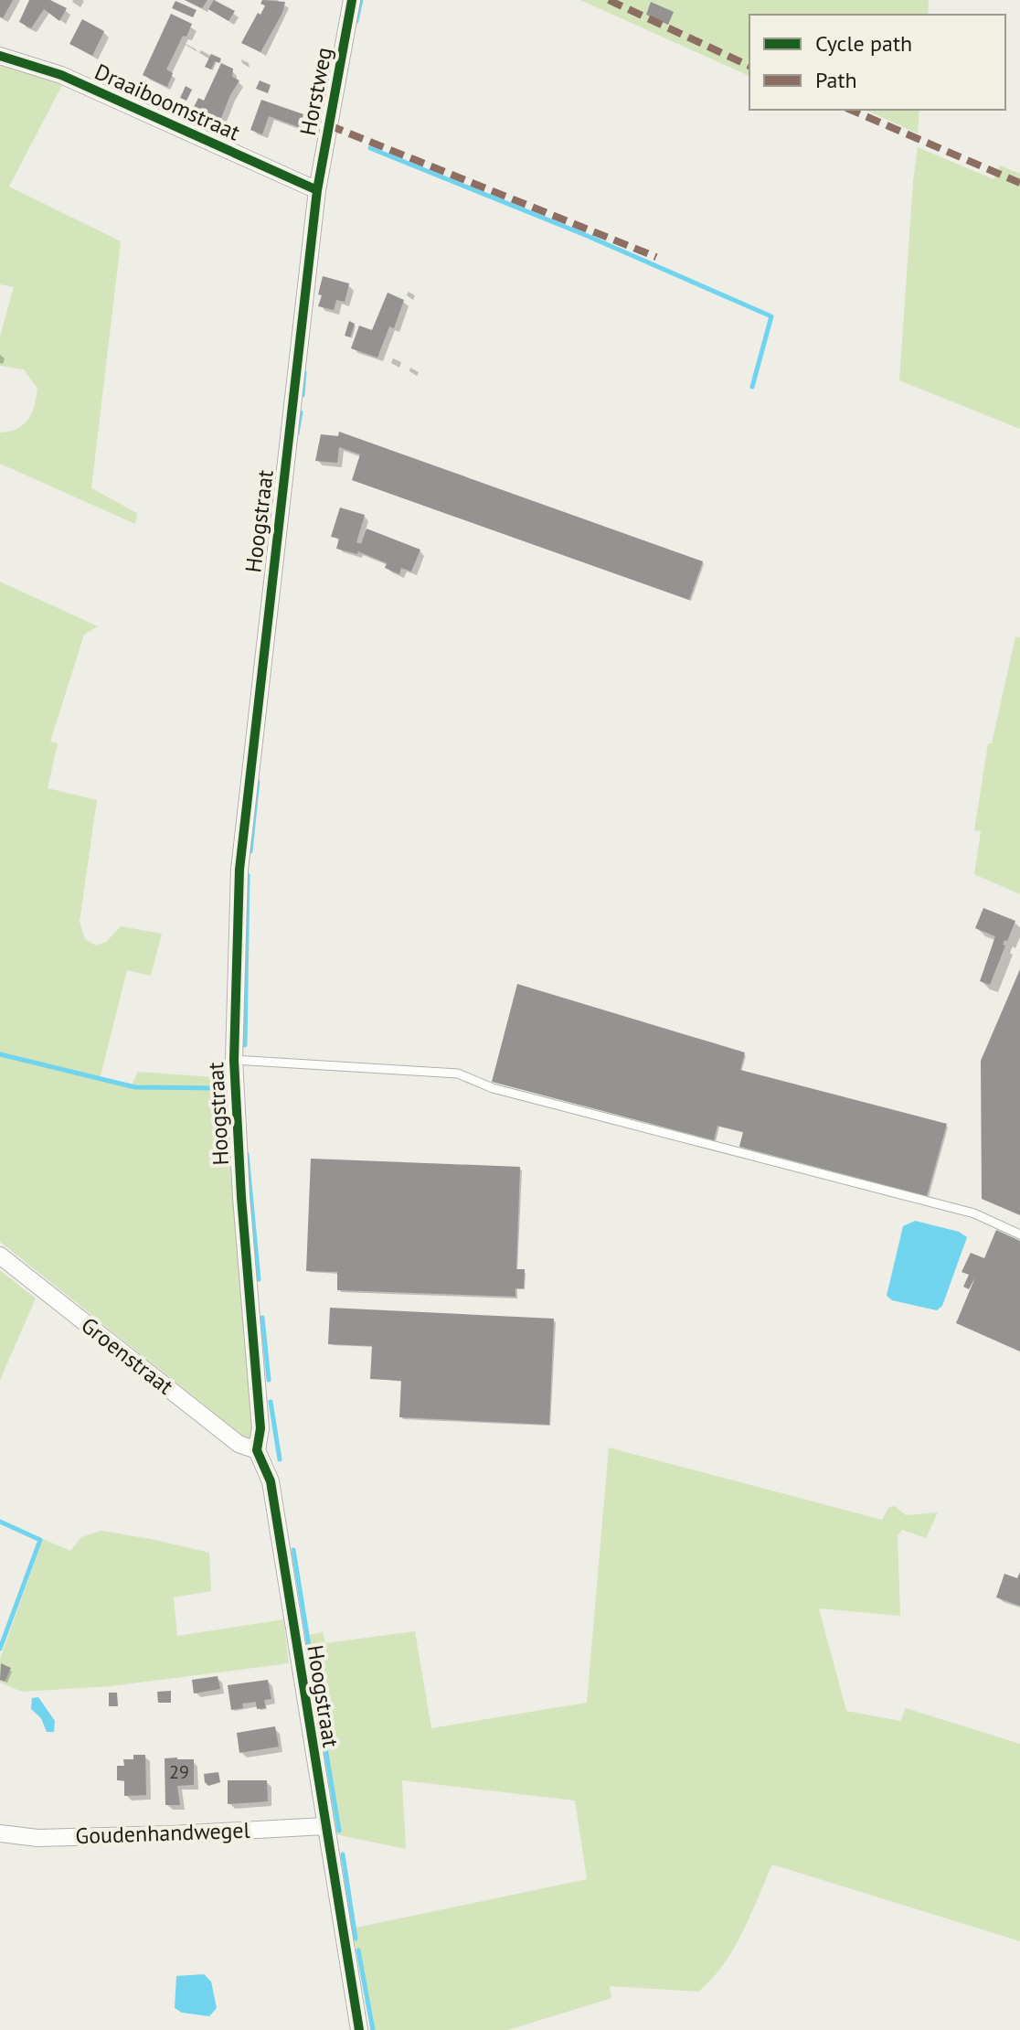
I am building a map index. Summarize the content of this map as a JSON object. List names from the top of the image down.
{
  "streets": {
    "street": [
      "Horstweg",
      "Draaiboomstraat",
      "Hoogstraat",
      "Groenstraat",
      "Goudenhandwegel"
    ]
  },
  "crossings": [
    ["Horstweg", "Draaiboomstraat"],
    ["Horstweg", "Hoogstraat"],
    ["Draaiboomstraat", "Hoogstraat"],
    ["Hoogstraat", "Groenstraat"],
    ["Hoogstraat", "Goudenhandwegel"]
  ],
  "house_numbers": ["29"],
  "legend": ["Cycle path", "Path"]
}
